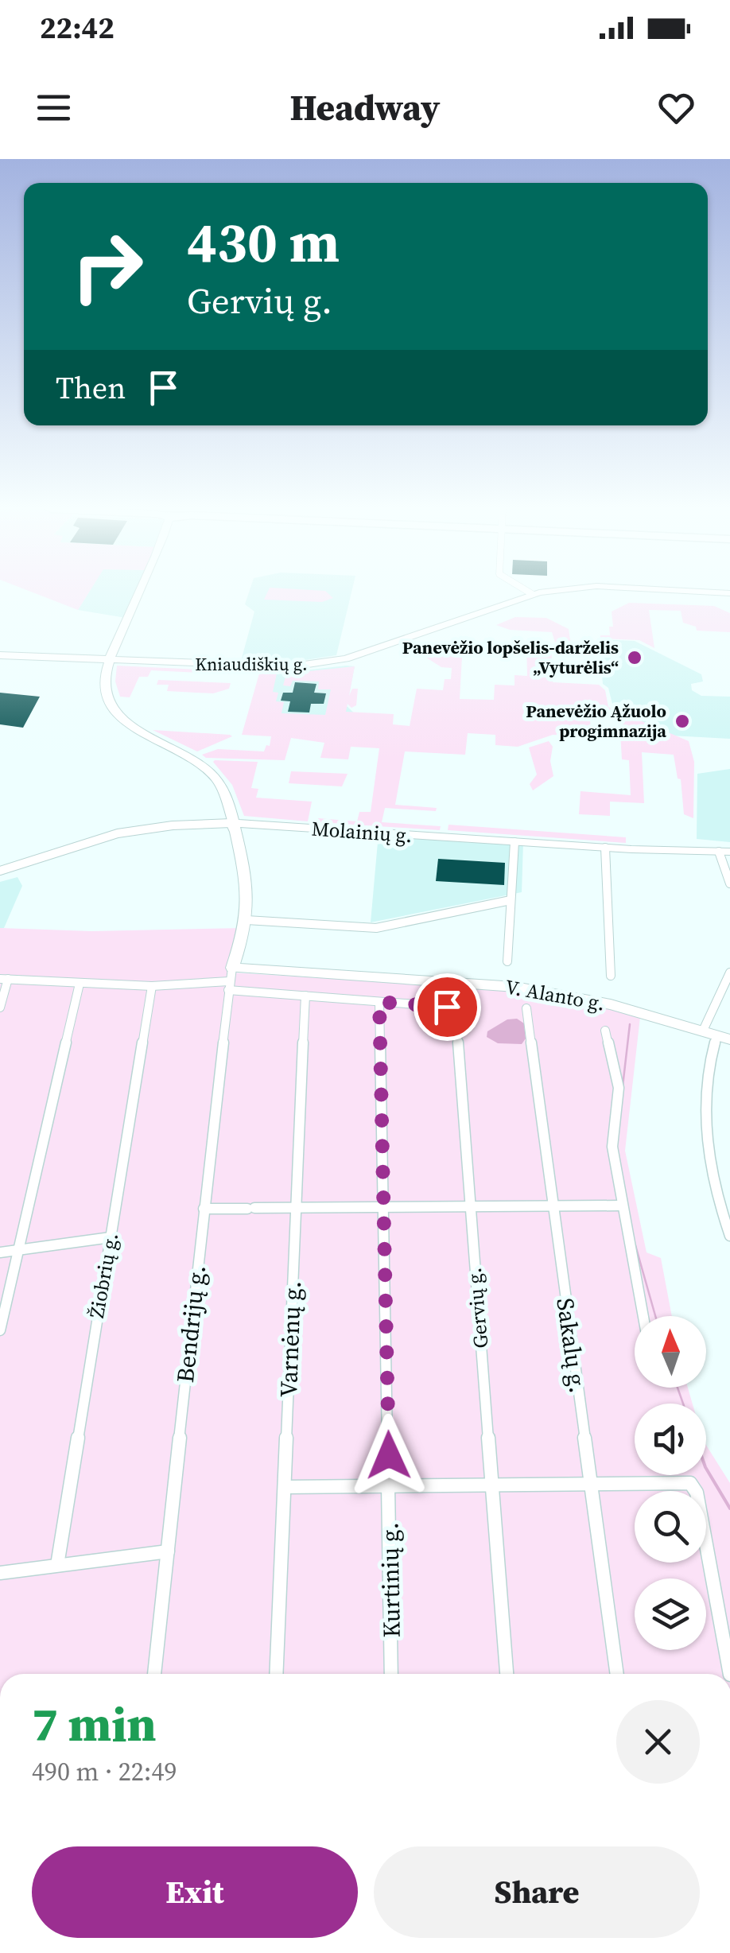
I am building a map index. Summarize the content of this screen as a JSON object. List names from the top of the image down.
{
  "streets": {
    "main road": ["Kniaudiškių g.", "Molainių g.", "V. Alanto g."],
    "street": [
      "Žiobrių g.",
      "Gervių g.",
      "Bendrijų g.",
      "Varnėnų g.",
      "Sakalų g.",
      "Kurtinių g."
    ]
  },
  "crossings": [
    ["V. Alanto g.", "Bendrijų g."],
    ["Gervių g.", "Kurtinių g."]
  ],
  "places": ["Panevėžio lopšelis-darželis „Vyturėlis“", "Panevėžio Ąžuolo progimnazija"],
  "north": "top",
  "page": {
    "status": "22:42",
    "header": "Headway",
    "turn": ["430 m", "Gervių g."],
    "then": "Then",
    "heading": ["7 min", "490 m · 22:49"],
    "buttons": ["Exit", "Share"]
  }
}
